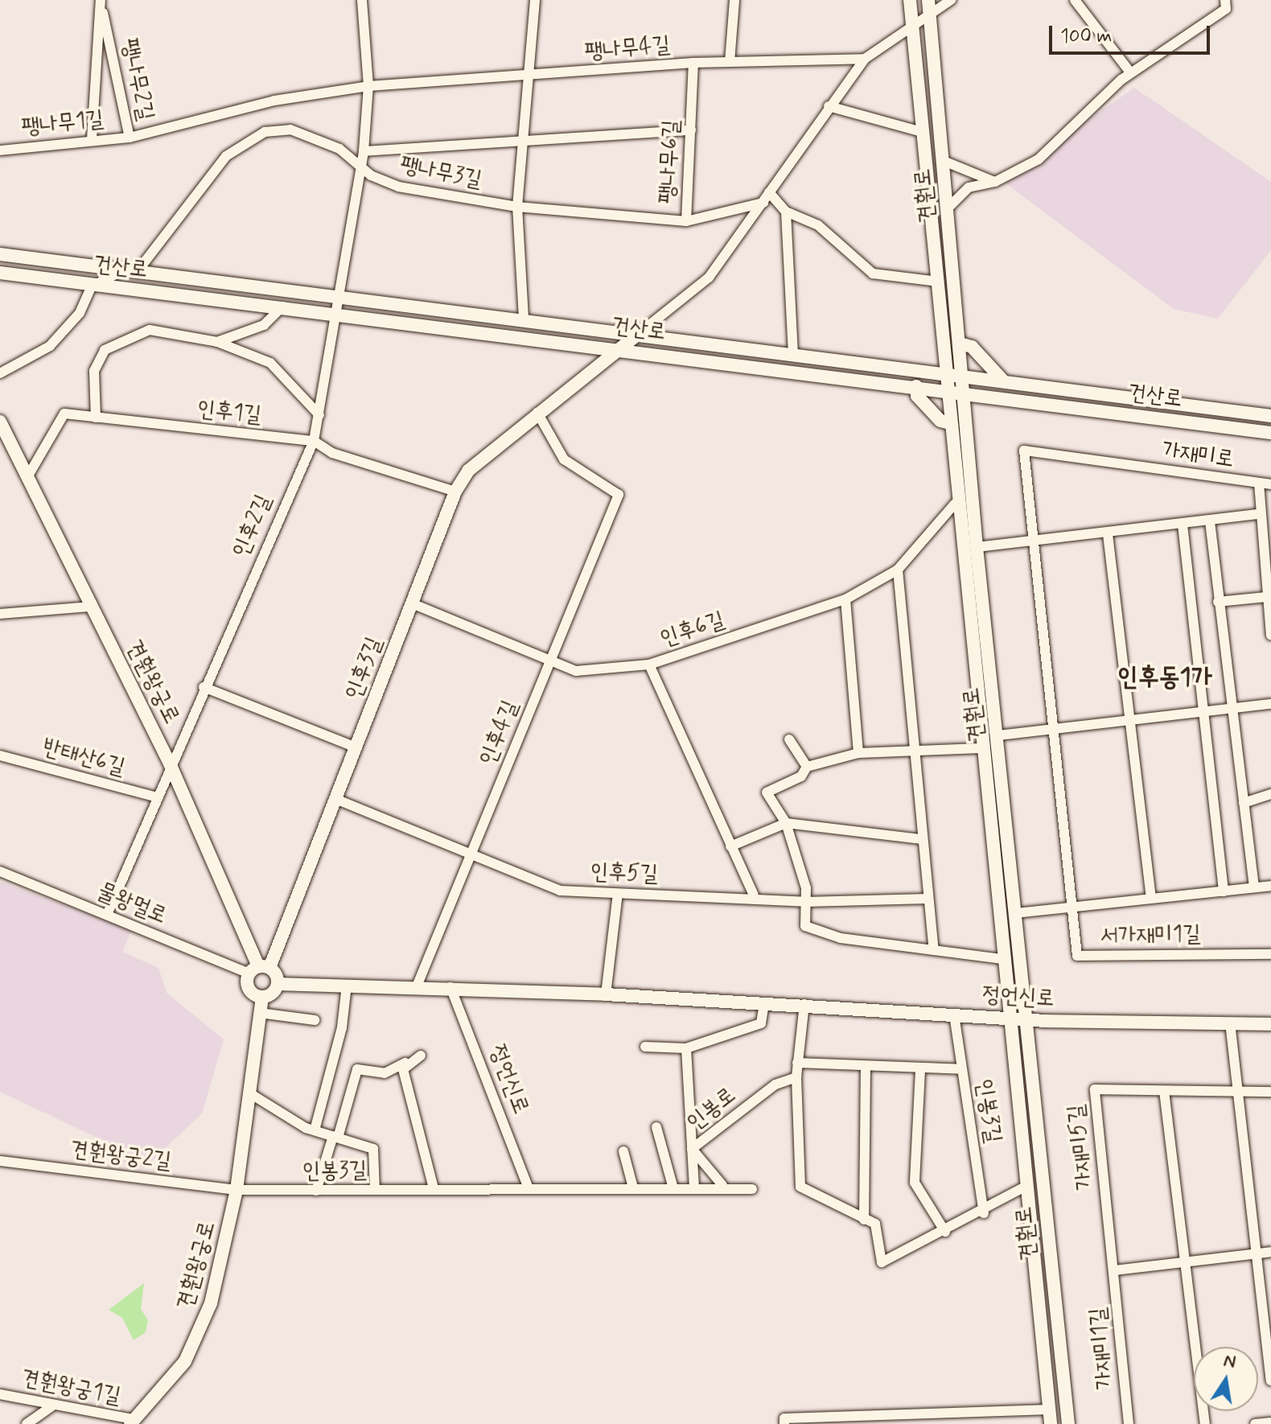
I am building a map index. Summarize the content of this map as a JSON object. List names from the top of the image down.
{
  "streets": {
    "street": [
      "팽나무4길",
      "팽나무2길",
      "팽나무1길",
      "팽나무6길",
      "팽나무3길",
      "견훤로",
      "건산로",
      "인후1길",
      "가재미로",
      "인후2길",
      "인후6길",
      "인후3길",
      "견훤왕궁로",
      "인후4길",
      "반태산6길",
      "인후5길",
      "물왕멀로",
      "서가재미1길",
      "정언신로",
      "인봉로",
      "인봉3길",
      "가재미5길",
      "견훤왕궁2길",
      "가재미1길",
      "견훤왕궁1길"
    ]
  },
  "crossings": [
    ["팽나무4길", "팽나무2길"],
    ["팽나무4길", "팽나무6길"],
    ["팽나무2길", "팽나무1길"],
    ["팽나무3길", "건산로"],
    ["견훤로", "건산로"],
    ["견훤로", "인후6길"],
    ["견훤로", "서가재미1길"],
    ["견훤로", "정언신로"],
    ["건산로", "인후2길"],
    ["건산로", "인후3길"],
    ["인후1길", "인후2길"],
    ["인후1길", "인후3길"],
    ["인후1길", "견훤왕궁로"],
    ["가재미로", "서가재미1길"],
    ["인후2길", "견훤왕궁로"],
    ["인후2길", "반태산6길"],
    ["인후2길", "물왕멀로"],
    ["인후6길", "인후3길"],
    ["인후6길", "인후4길"],
    ["인후3길", "견훤왕궁로"],
    ["인후3길", "인후4길"],
    ["인후3길", "인후5길"],
    ["인후3길", "물왕멀로"],
    ["견훤왕궁로", "물왕멀로"],
    ["견훤왕궁로", "인봉3길"],
    ["견훤왕궁로", "견훤왕궁2길"],
    ["견훤왕궁로", "견훤왕궁1길"],
    ["인후4길", "인후5길"],
    ["인후4길", "정언신로"],
    ["정언신로", "인봉3길"],
    ["인봉로", "인봉3길"],
    ["인봉3길", "견훤왕궁2길"],
    ["가재미5길", "가재미1길"]
  ],
  "districts": ["인후동1가"],
  "scale_bar": "100 m",
  "north": "top"
}
